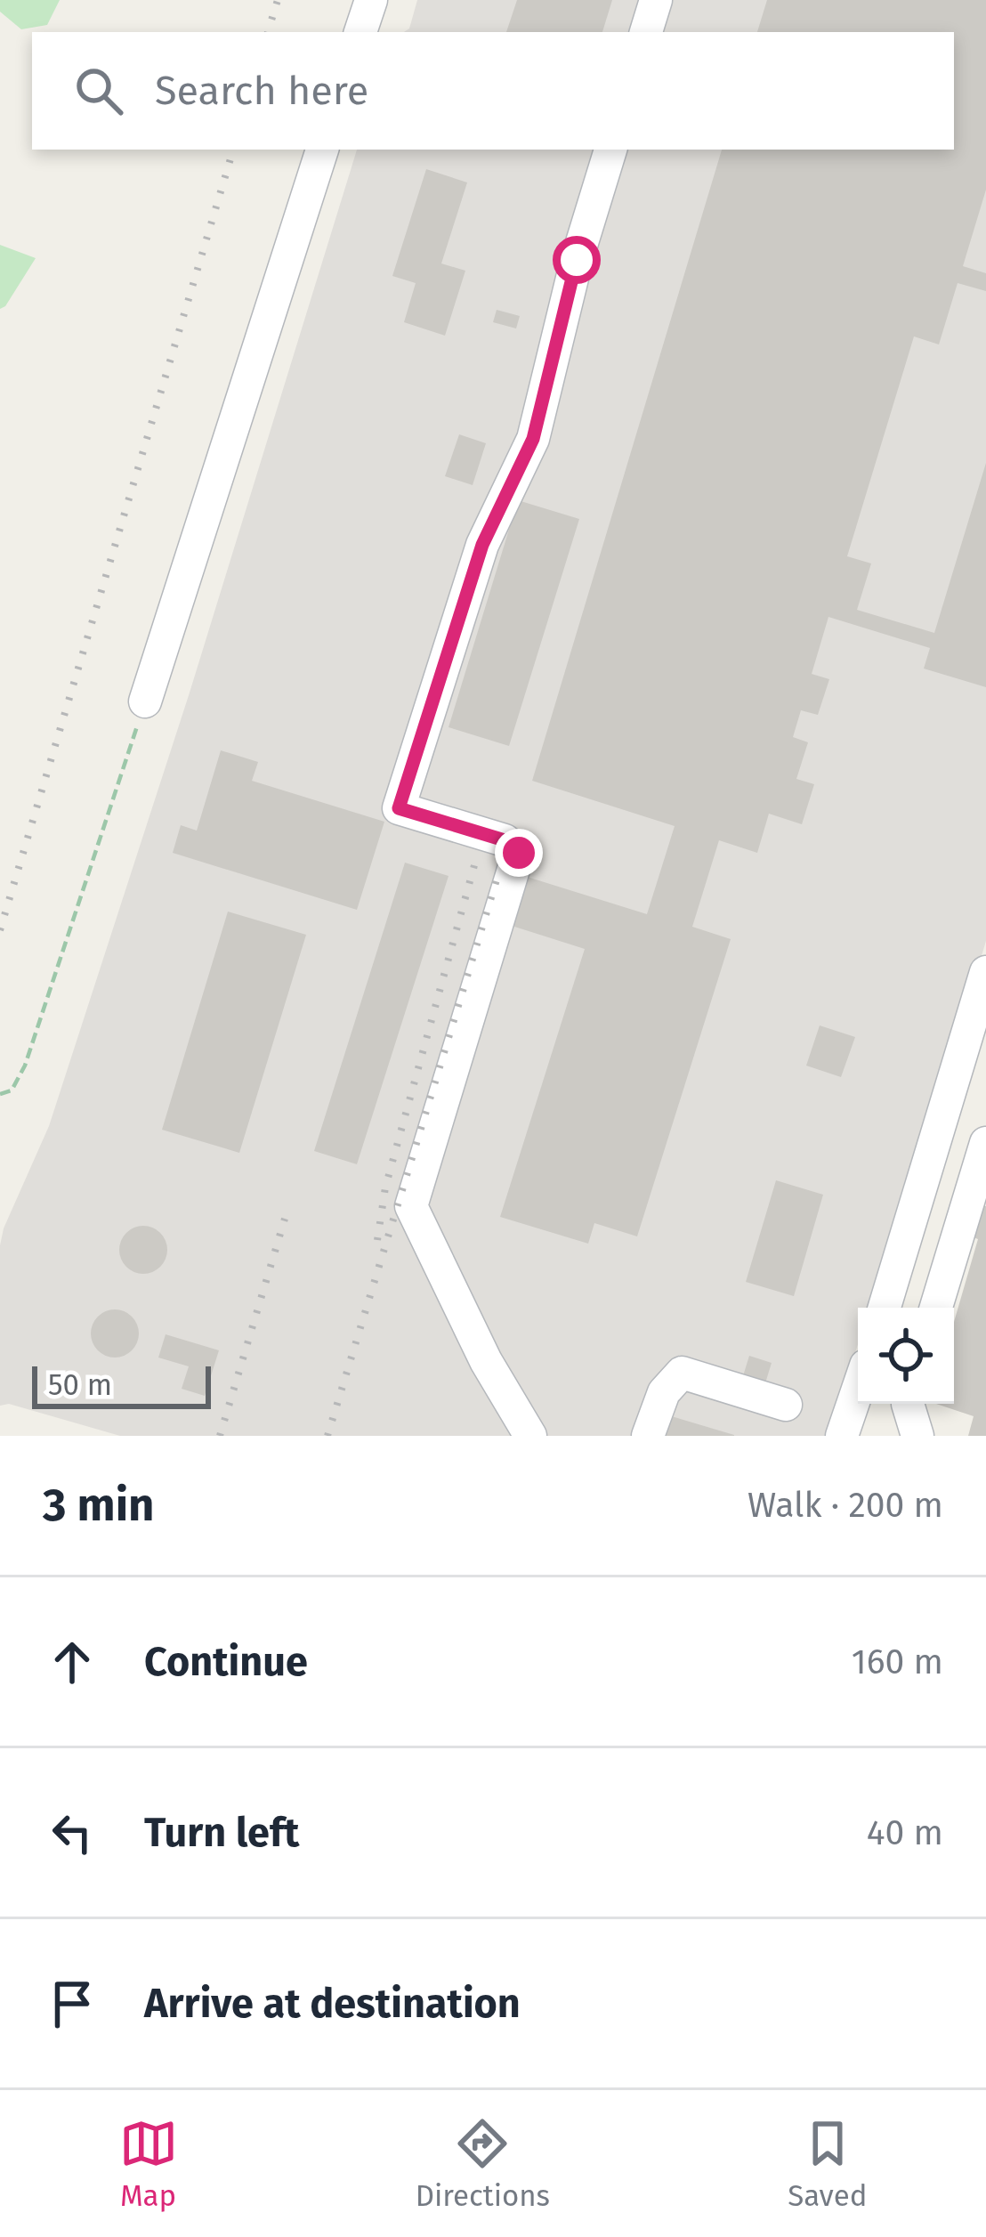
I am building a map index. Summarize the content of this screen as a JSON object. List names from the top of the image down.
{
  "scale_bar": "50 m",
  "page": {
    "search": "Search here",
    "scale": "50 m",
    "heading": ["3 min", "Walk · 200 m"],
    "list": [
      ["Continue", "160 m"],
      ["Turn left", "40 m"],
      "Arrive at destination"
    ],
    "nav": ["Map", "Directions", "Saved"]
  }
}
